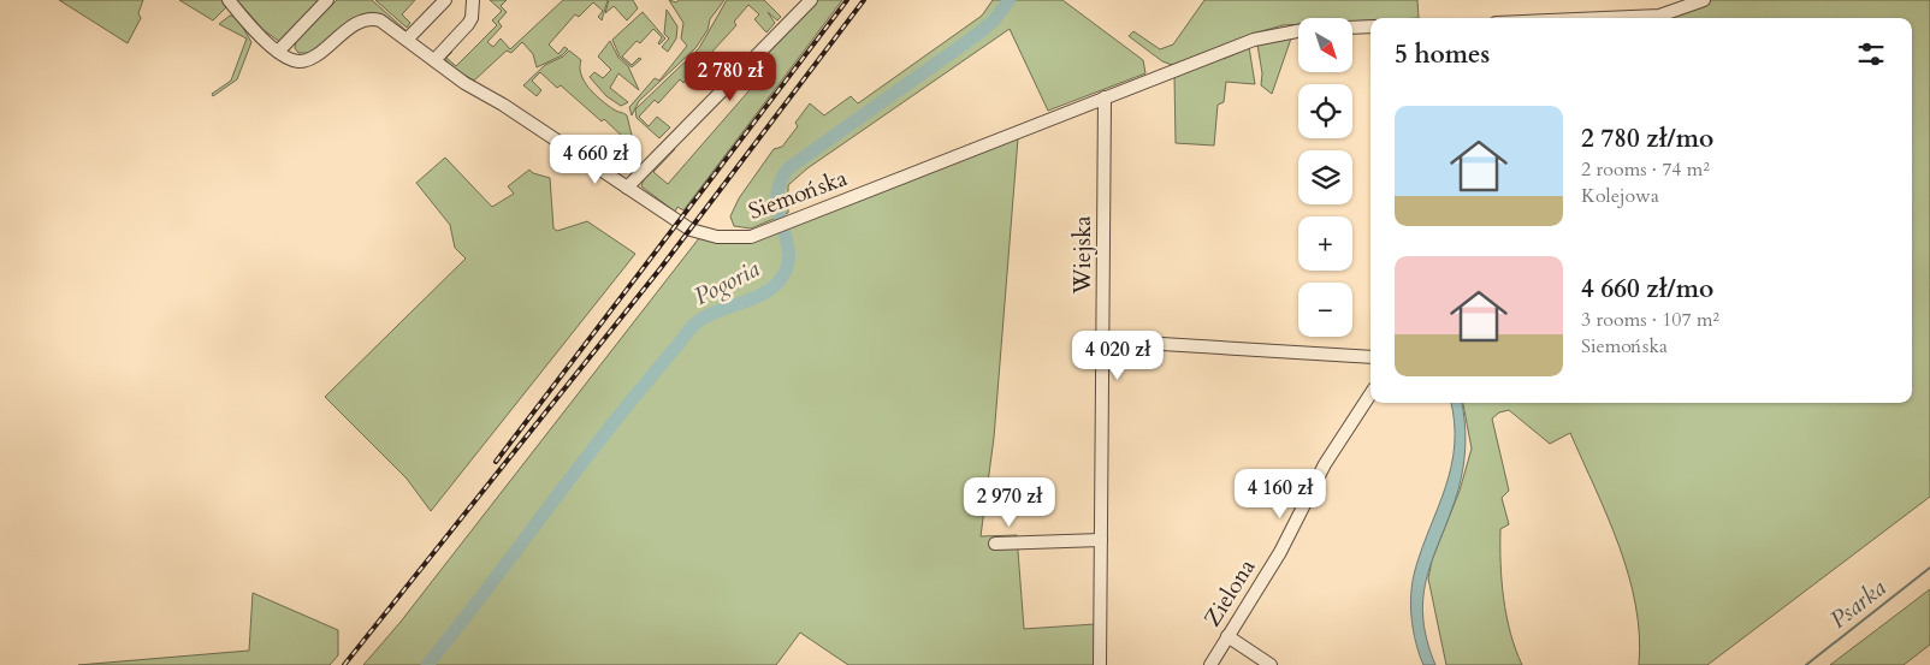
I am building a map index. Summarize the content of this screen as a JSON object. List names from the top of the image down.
{
  "streets": {
    "street": ["Siemońska", "Wiejska", "Zielona"]
  },
  "crossings": [
    ["Siemońska", "Wiejska"]
  ],
  "water": ["Pogoria", "Psarka"],
  "north": "bottom right",
  "page": {
    "map_buttons": ["+", "−"],
    "heading": "5 homes",
    "price": [
      "2 780 zł",
      "4 660 zł",
      "4 020 zł",
      "4 160 zł",
      "2 970 zł"
    ],
    "list": [
      {
        "name": "2 780 zł/mo",
        "note": "2 rooms · 74 m² · Kolejowa"
      },
      {
        "name": "4 660 zł/mo",
        "note": "3 rooms · 107 m² · Siemońska"
      }
    ]
  }
}
